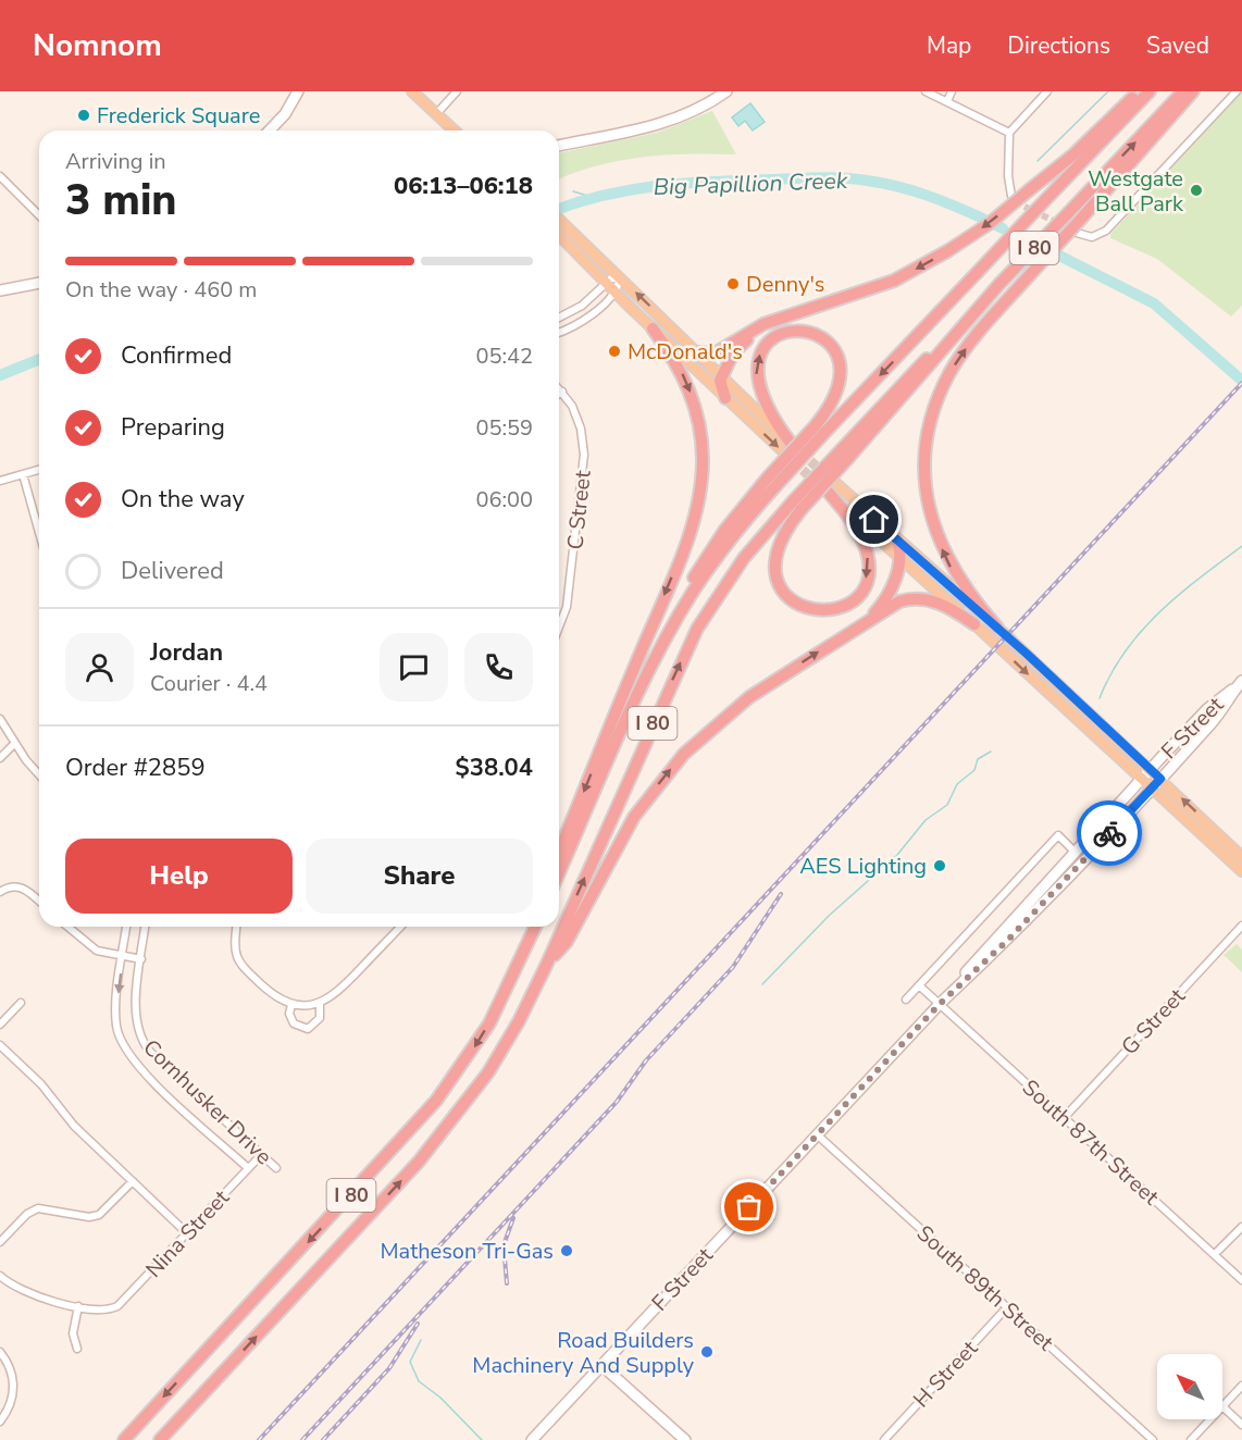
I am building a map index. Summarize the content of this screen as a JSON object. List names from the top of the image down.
{
  "streets": {
    "highway": ["I 80"],
    "street": [
      "C Street",
      "F Street",
      "G Street",
      "Cornhusker Drive",
      "South 87th Street",
      "Nina Street",
      "South 89th Street",
      "H Street"
    ]
  },
  "crossings": [
    ["F Street", "South 87th Street"],
    ["F Street", "South 89th Street"],
    ["G Street", "South 87th Street"],
    ["Cornhusker Drive", "Nina Street"],
    ["South 89th Street", "H Street"]
  ],
  "water": ["Big Papillion Creek"],
  "places": [
    "Frederick Square",
    "Westgate Ball Park",
    "Denny's",
    "McDonald's",
    "AES Lighting",
    "Matheson Tri-Gas",
    "Road Builders Machinery And Supply"
  ],
  "north": "top left",
  "page": {
    "header": "Nomnom",
    "nav": ["Map", "Directions", "Saved"],
    "heading": ["3 min", "Arriving in", "06:13–06:18"],
    "panel": [
      "Jordan",
      "Courier · 4.4",
      "Order #2859",
      "$38.04"
    ],
    "bar": "On the way · 460 m",
    "list": [
      ["Confirmed", "05:42"],
      ["Preparing", "05:59"],
      ["On the way", "06:00"],
      "Delivered"
    ],
    "buttons": ["Help", "Share"]
  }
}
